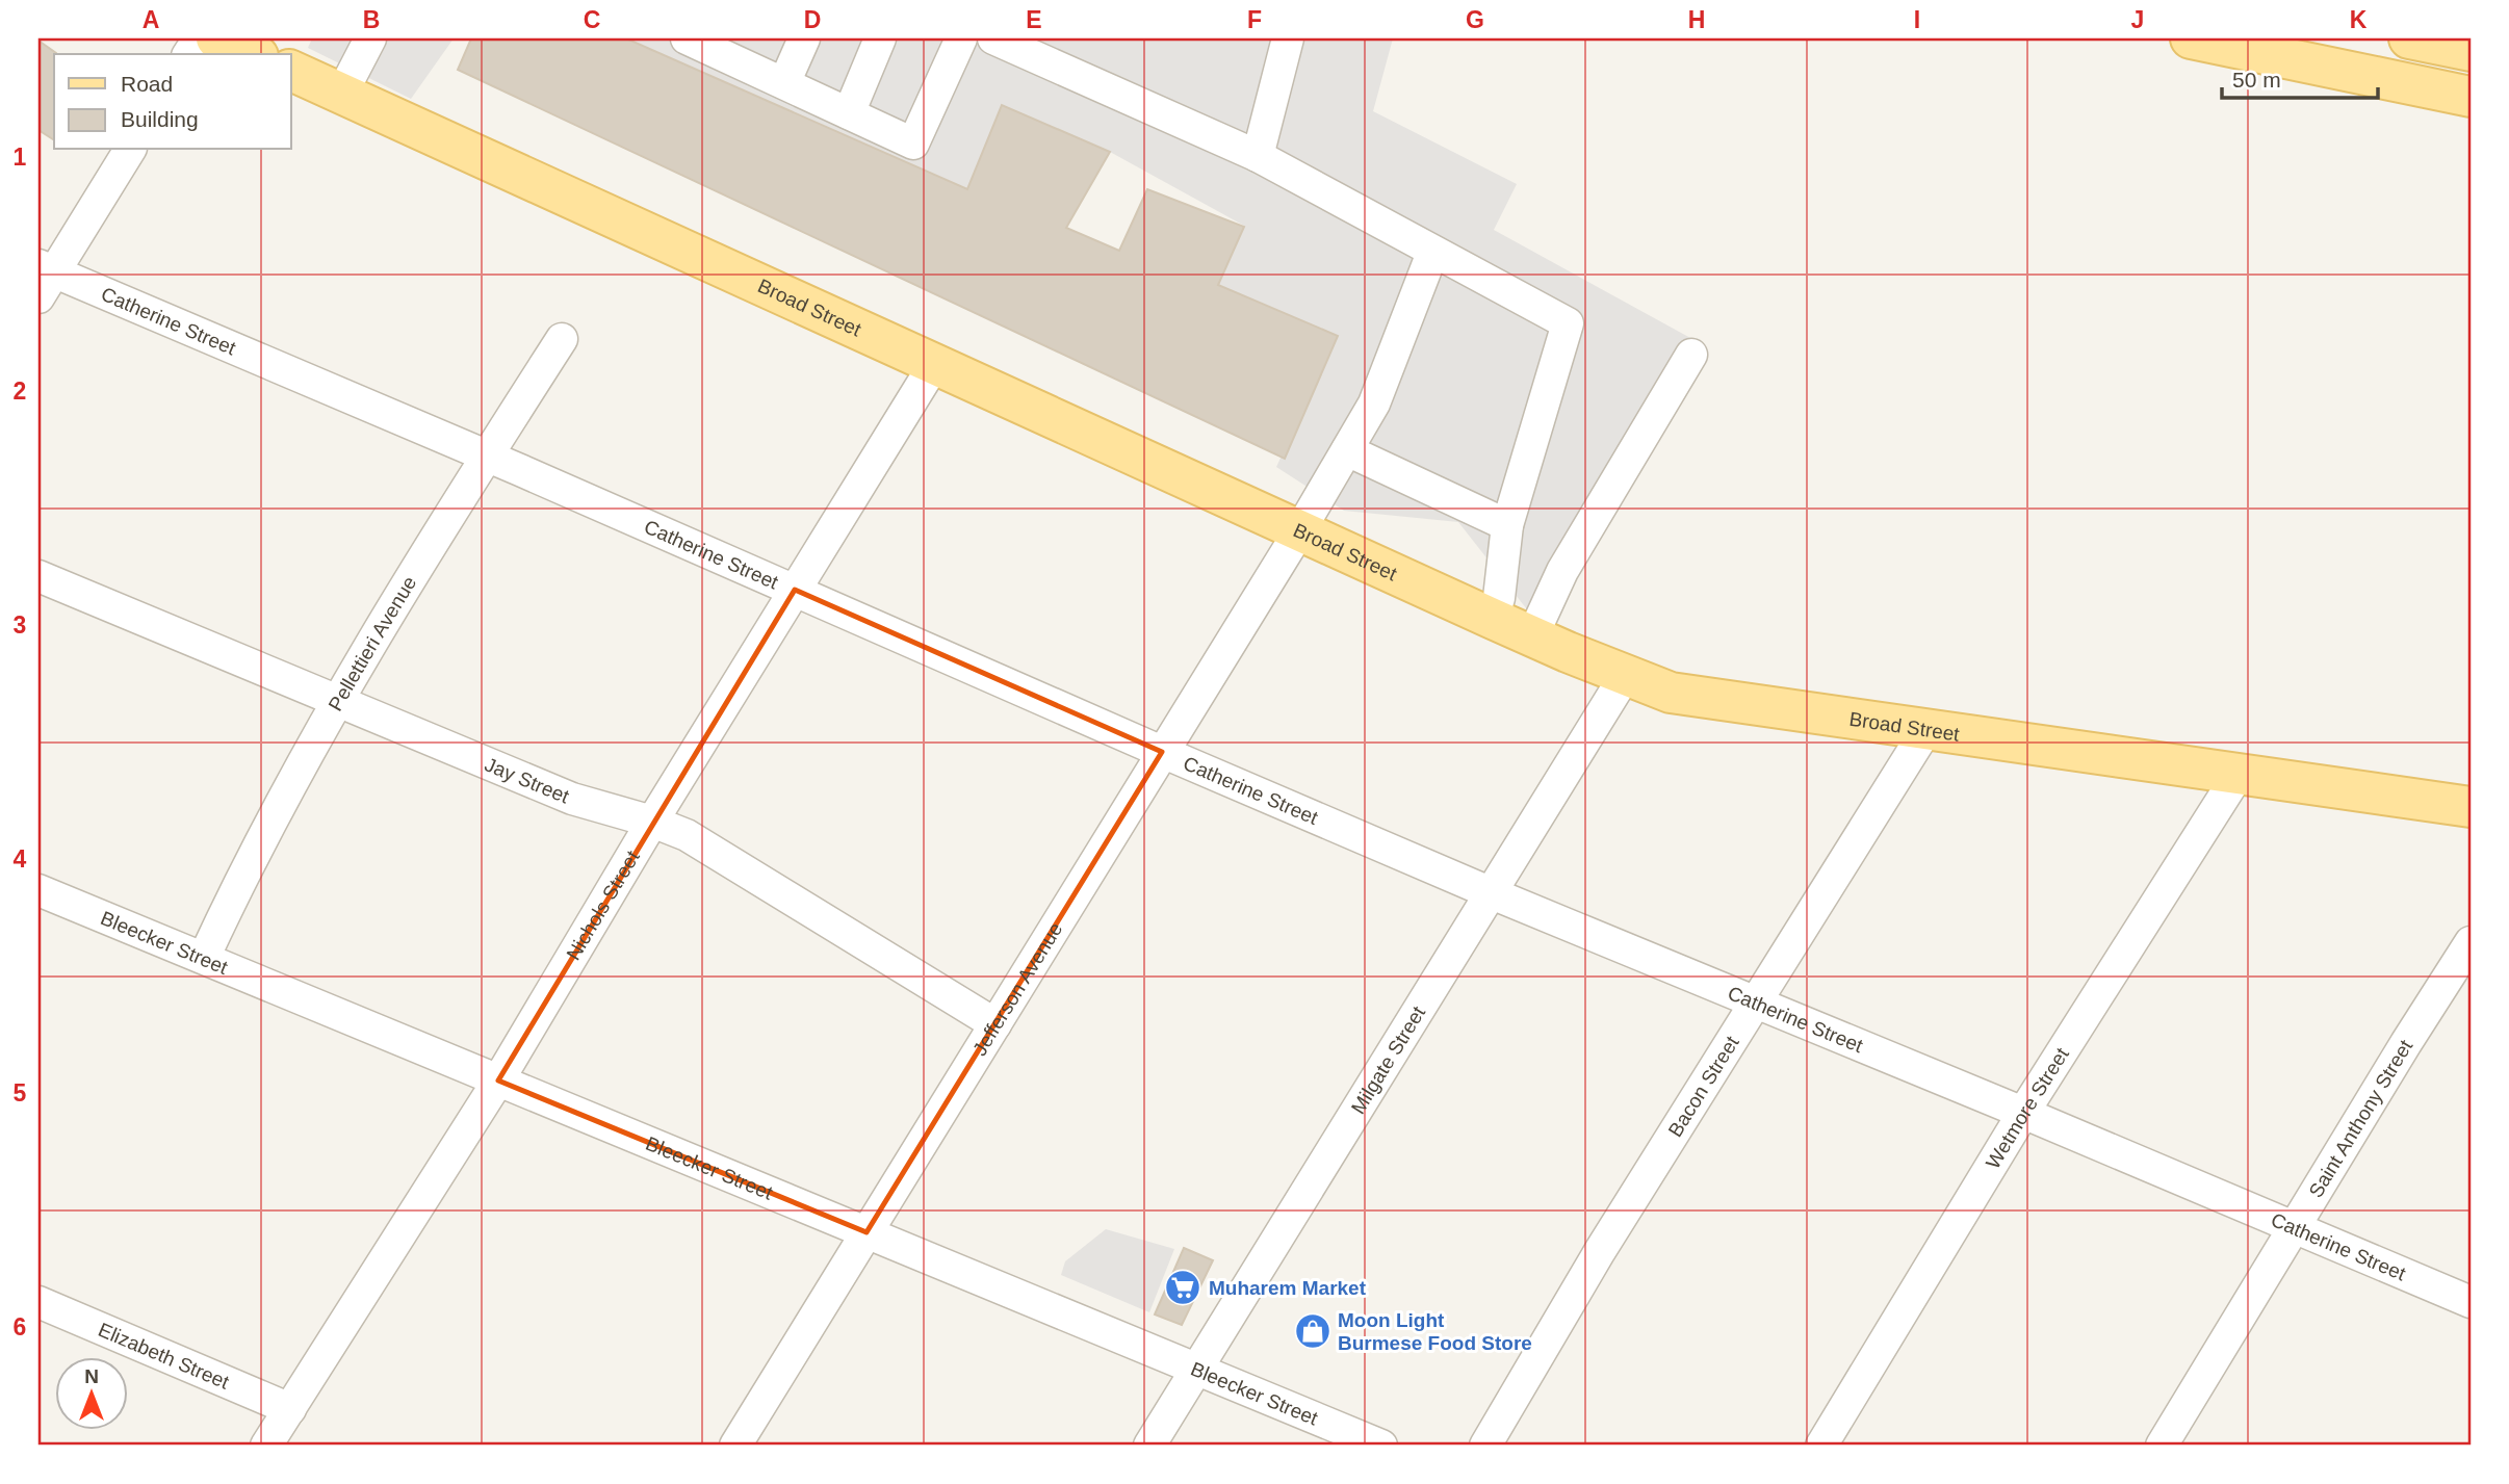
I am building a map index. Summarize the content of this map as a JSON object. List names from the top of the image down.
{
  "streets": {
    "main road": ["Broad Street"],
    "street": [
      "Catherine Street",
      "Pellettieri Avenue",
      "Jay Street",
      "Nichols Street",
      "Bleecker Street",
      "Jefferson Avenue",
      "Milgate Street",
      "Bacon Street",
      "Wetmore Street",
      "Saint Anthony Street",
      "Elizabeth Street"
    ]
  },
  "crossings": [
    ["Broad Street", "Nichols Street"],
    ["Broad Street", "Jefferson Avenue"],
    ["Broad Street", "Milgate Street"],
    ["Broad Street", "Bacon Street"],
    ["Broad Street", "Wetmore Street"],
    ["Catherine Street", "Pellettieri Avenue"],
    ["Catherine Street", "Nichols Street"],
    ["Catherine Street", "Jefferson Avenue"],
    ["Catherine Street", "Milgate Street"],
    ["Catherine Street", "Bacon Street"],
    ["Catherine Street", "Wetmore Street"],
    ["Catherine Street", "Saint Anthony Street"],
    ["Pellettieri Avenue", "Jay Street"],
    ["Pellettieri Avenue", "Bleecker Street"],
    ["Jay Street", "Nichols Street"],
    ["Jay Street", "Jefferson Avenue"],
    ["Nichols Street", "Bleecker Street"],
    ["Nichols Street", "Elizabeth Street"],
    ["Bleecker Street", "Jefferson Avenue"],
    ["Bleecker Street", "Milgate Street"]
  ],
  "places": {
    "supermarket": ["Muharem Market"],
    "shop": ["Moon Light Burmese Food Store"]
  },
  "legend": ["Road", "Building"],
  "scale_bar": "50 m",
  "north": "top",
  "grid": {
    "columns": [
      "A",
      "B",
      "C",
      "D",
      "E",
      "F",
      "G",
      "H",
      "I",
      "J",
      "K"
    ],
    "rows": [
      "1",
      "2",
      "3",
      "4",
      "5",
      "6"
    ]
  }
}
